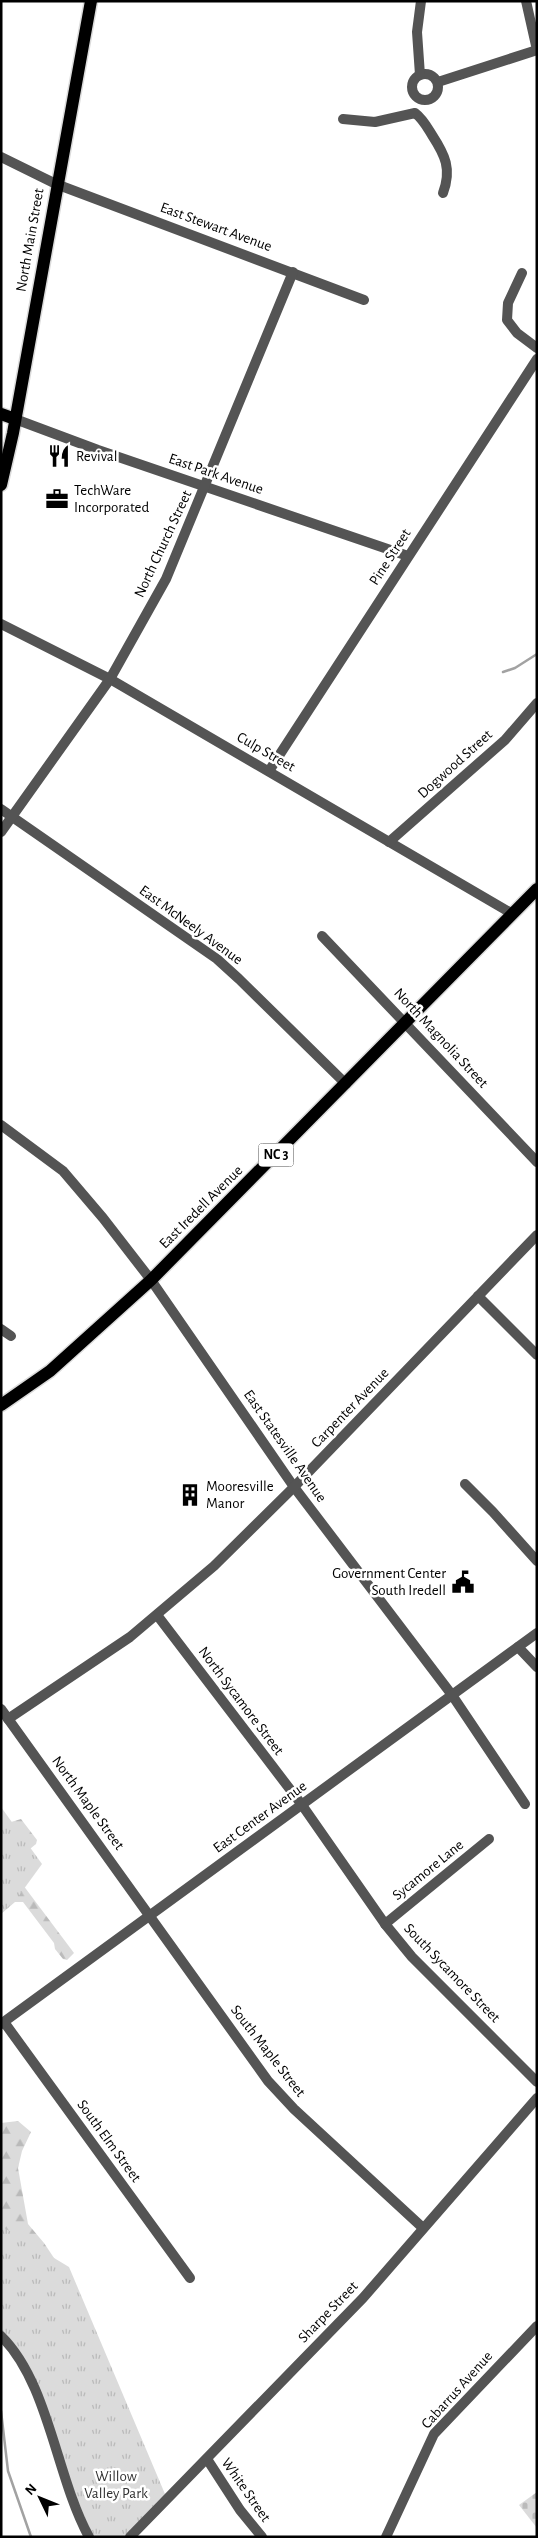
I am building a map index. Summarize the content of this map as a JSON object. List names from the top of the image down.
{
  "streets": {
    "main road": ["North Main Street", "NC 3", "East Iredell Avenue"],
    "street": [
      "East Stewart Avenue",
      "East Park Avenue",
      "North Church Street",
      "Pine Street",
      "Culp Street",
      "Dogwood Street",
      "East McNeely Avenue",
      "North Magnolia Street",
      "Carpenter Avenue",
      "East Statesville Avenue",
      "North Sycamore Street",
      "North Maple Street",
      "East Center Avenue",
      "Sycamore Lane",
      "South Sycamore Street",
      "South Maple Street",
      "South Elm Street",
      "Sharpe Street",
      "Cabarrus Avenue",
      "White Street"
    ]
  },
  "crossings": [
    ["East Stewart Avenue", "North Main Street"],
    ["East Stewart Avenue", "North Church Street"],
    ["North Main Street", "East Park Avenue"],
    ["East Park Avenue", "North Church Street"],
    ["East Park Avenue", "Pine Street"],
    ["North Church Street", "Culp Street"],
    ["North Church Street", "East McNeely Avenue"],
    ["Pine Street", "Culp Street"],
    ["Culp Street", "Dogwood Street"],
    ["Culp Street", "East Iredell Avenue"],
    ["East McNeely Avenue", "East Iredell Avenue"],
    ["North Magnolia Street", "East Iredell Avenue"],
    ["East Iredell Avenue", "East Statesville Avenue"],
    ["Carpenter Avenue", "East Statesville Avenue"],
    ["Carpenter Avenue", "North Sycamore Street"],
    ["Carpenter Avenue", "North Maple Street"],
    ["East Statesville Avenue", "East Center Avenue"],
    ["North Sycamore Street", "East Center Avenue"],
    ["North Sycamore Street", "South Sycamore Street"],
    ["North Maple Street", "East Center Avenue"],
    ["North Maple Street", "South Maple Street"],
    ["East Center Avenue", "South Sycamore Street"],
    ["East Center Avenue", "South Maple Street"],
    ["East Center Avenue", "South Elm Street"],
    ["Sycamore Lane", "South Sycamore Street"],
    ["South Maple Street", "Sharpe Street"],
    ["Sharpe Street", "White Street"]
  ],
  "parks": ["Willow Valley Park"],
  "places": {
    "restaurant": ["Revival"],
    "office": ["TechWare Incorporated"],
    "building": ["Mooresville Manor"],
    "public building": ["Government Center South Iredell"]
  },
  "north": "top left"
}
